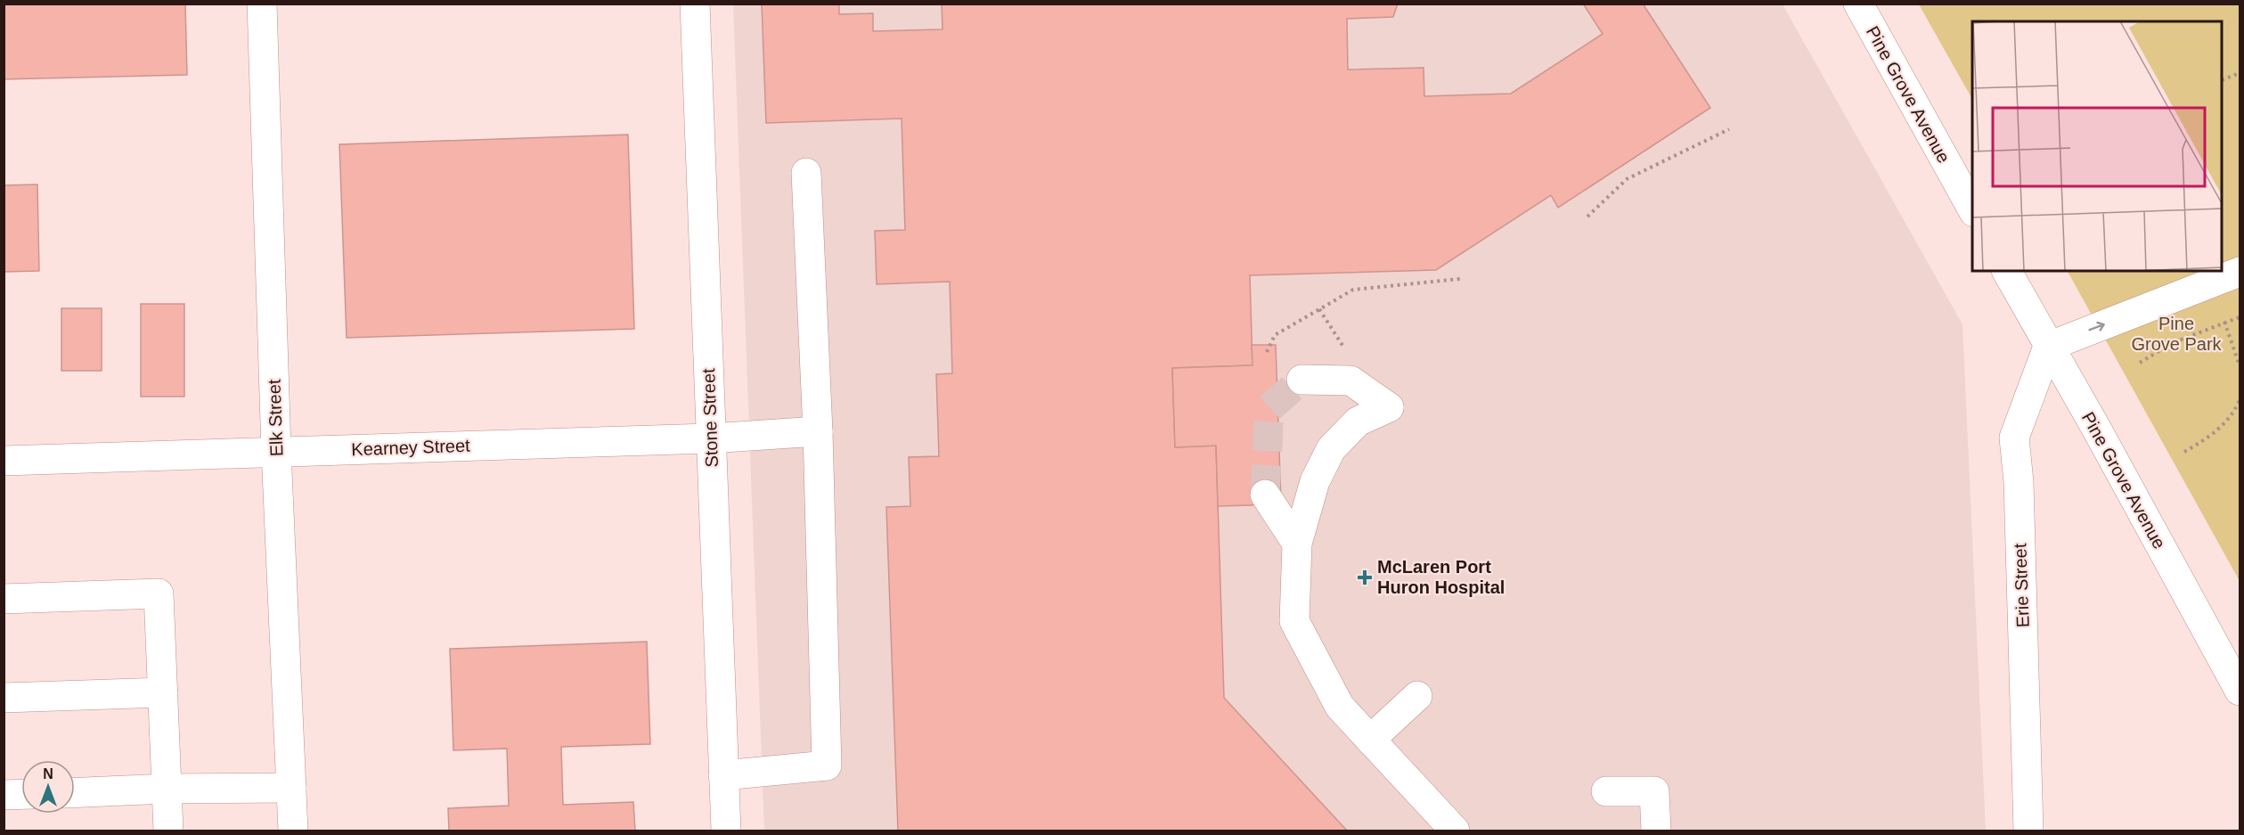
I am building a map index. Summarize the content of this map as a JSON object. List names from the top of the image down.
{
  "streets": {
    "street": [
      "Pine Grove Avenue",
      "Elk Street",
      "Stone Street",
      "Kearney Street",
      "Erie Street"
    ]
  },
  "crossings": [
    ["Pine Grove Avenue", "Erie Street"],
    ["Elk Street", "Kearney Street"],
    ["Stone Street", "Kearney Street"]
  ],
  "parks": ["Pine Grove Park"],
  "places": {
    "health": ["McLaren Port Huron Hospital"]
  },
  "north": "top"
}
